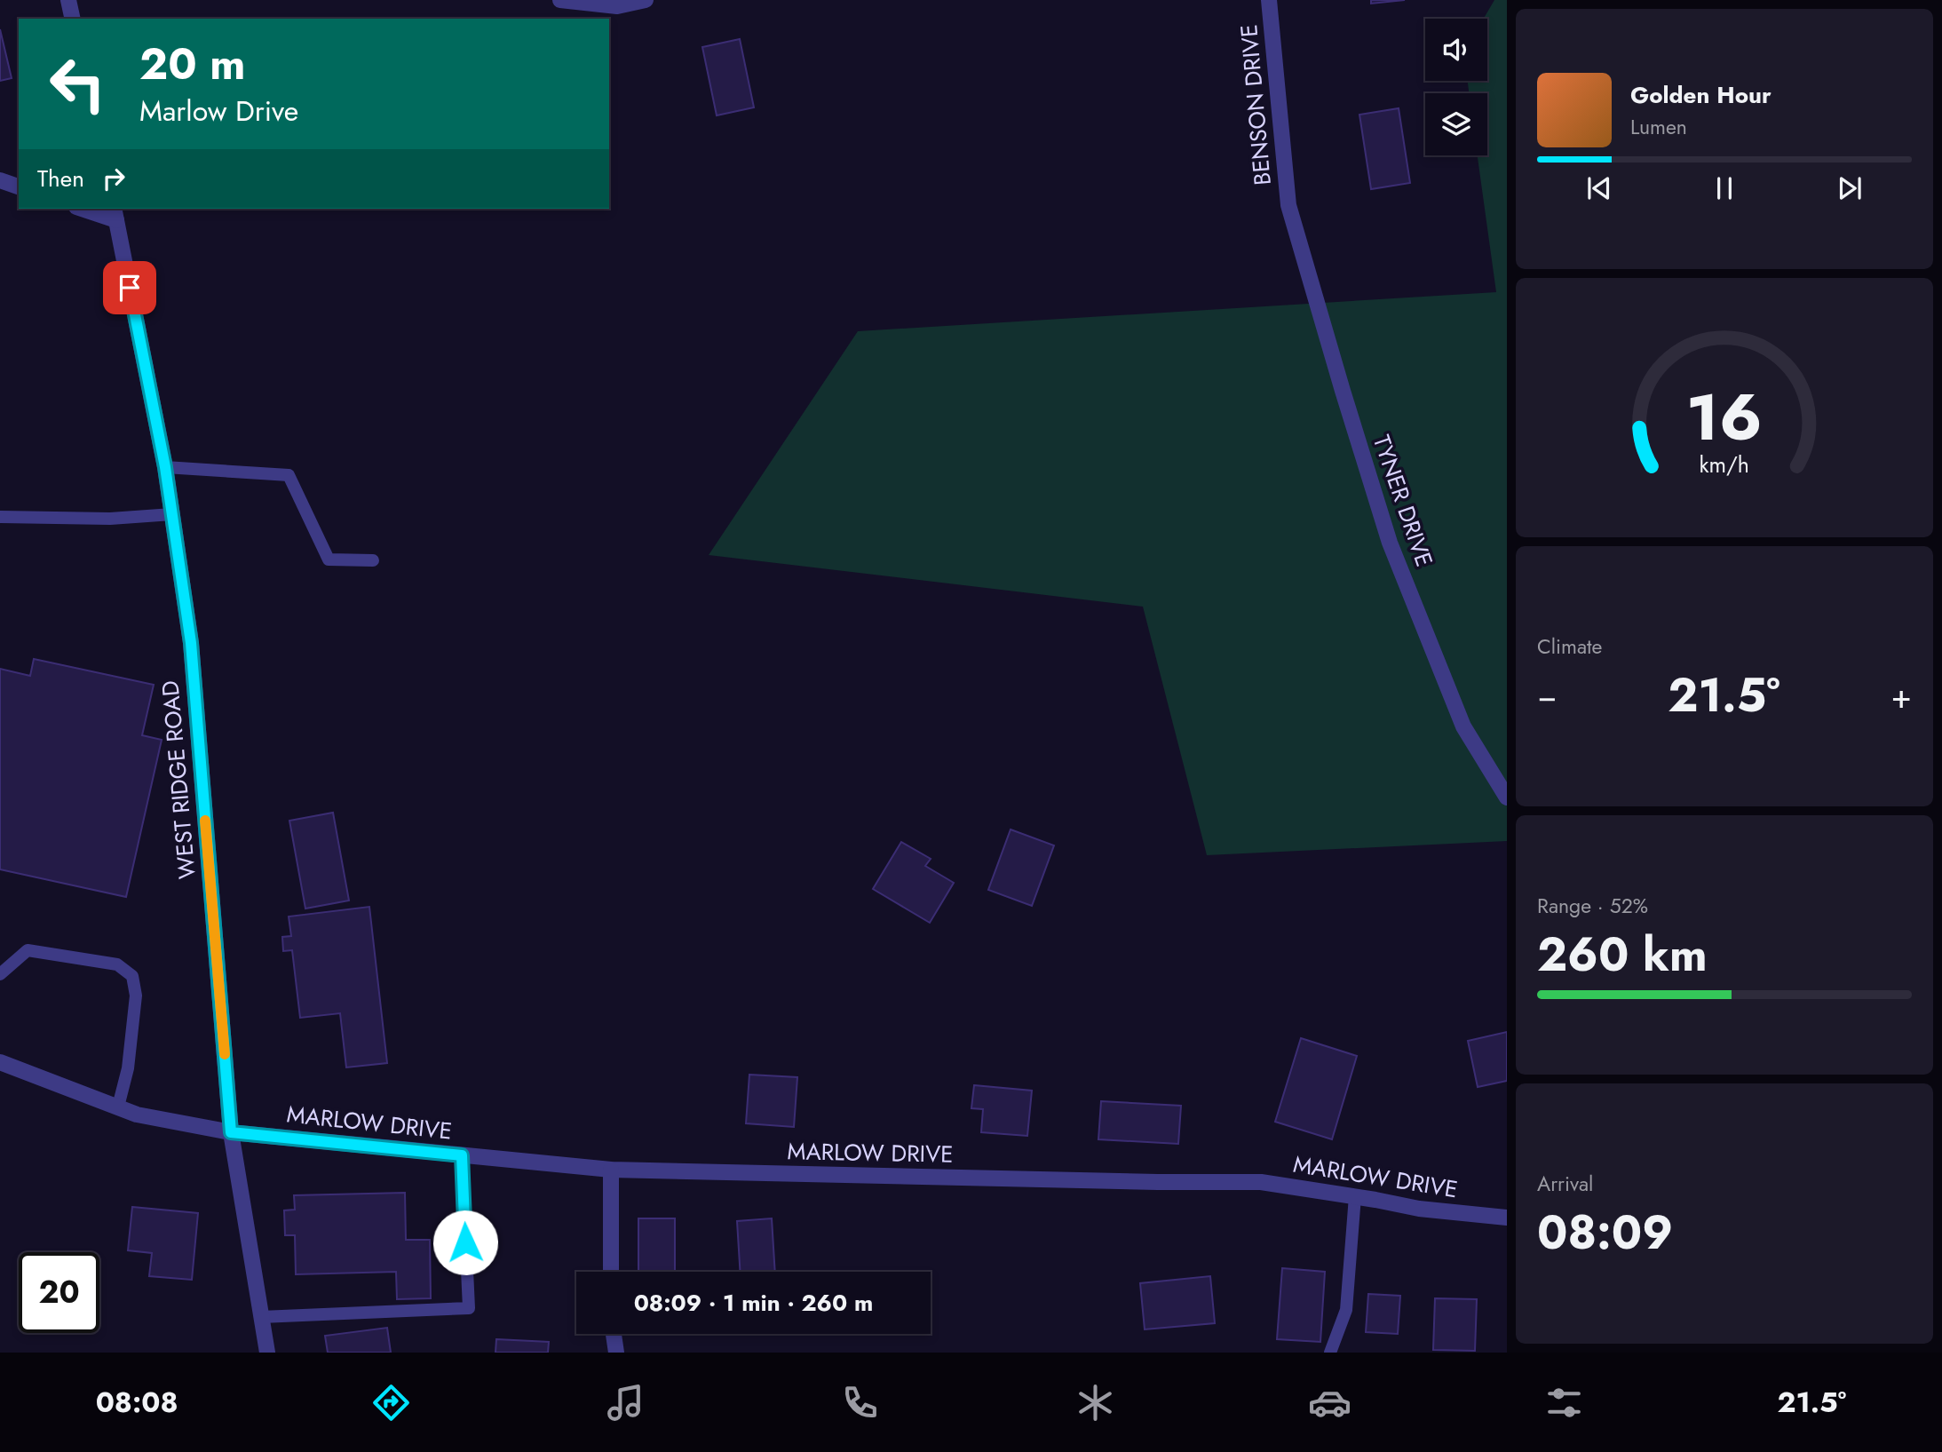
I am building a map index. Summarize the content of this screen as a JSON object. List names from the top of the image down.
{
  "streets": {
    "street": [
      "BENSON DRIVE",
      "TYNER DRIVE",
      "WEST RIDGE ROAD",
      "MARLOW DRIVE"
    ]
  },
  "crossings": [
    ["BENSON DRIVE", "TYNER DRIVE"],
    ["WEST RIDGE ROAD", "MARLOW DRIVE"]
  ],
  "page": {
    "turn": ["20 m", "Marlow Drive"],
    "song": ["Golden Hour", "Lumen"],
    "then": "Then",
    "tile": [
      "Climate",
      ["Range · 52%", "260 km"],
      ["Arrival", "08:09"]
    ],
    "heat": ["−", "21.5°", "+"],
    "limit": "20",
    "trip": "08:09 · 1 min · 260 m",
    "tabs": ["08:08", "21.5°"],
    "gauge": ["16", "km/h"]
  }
}
